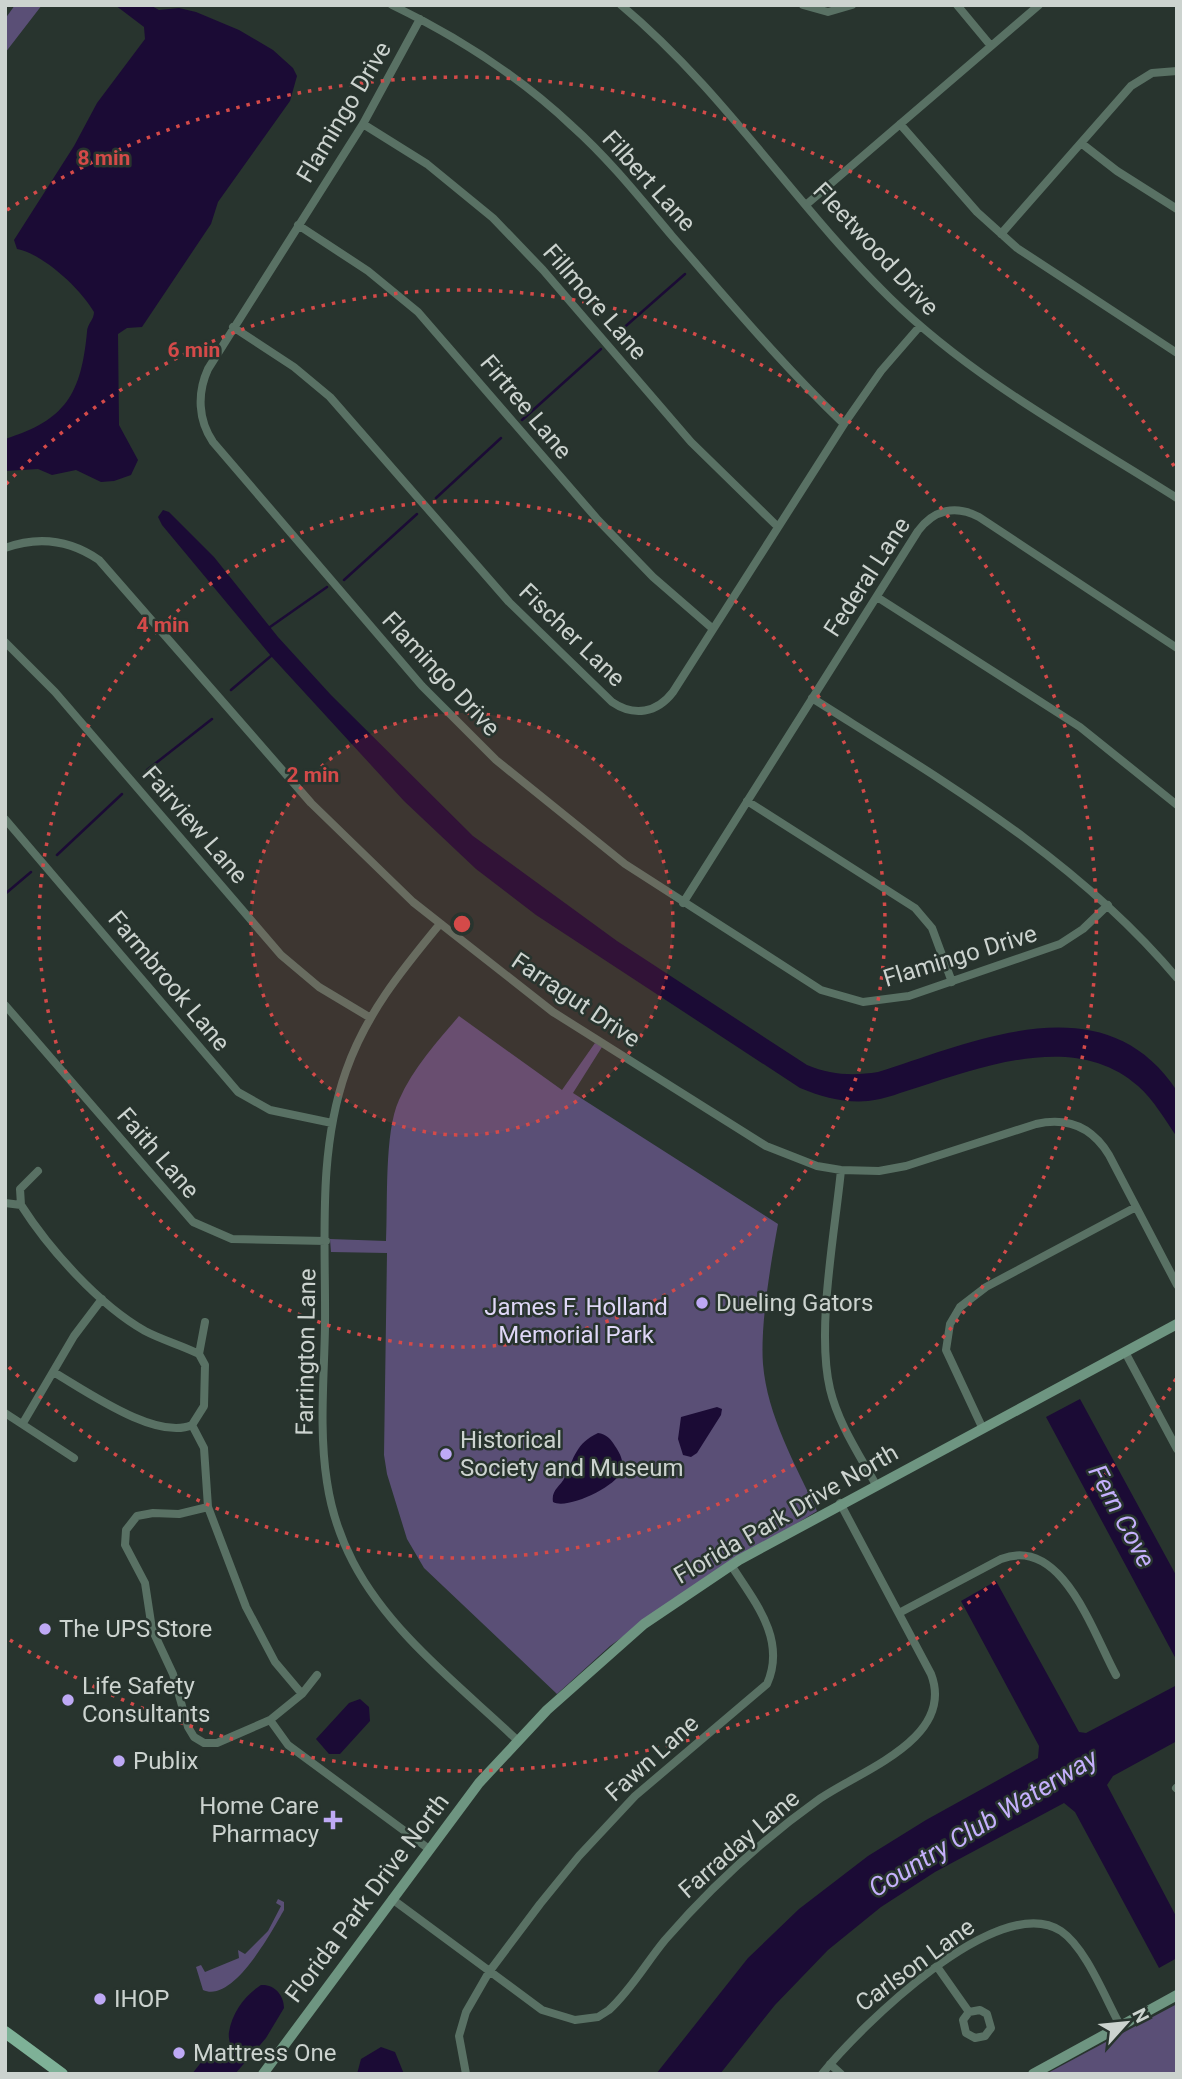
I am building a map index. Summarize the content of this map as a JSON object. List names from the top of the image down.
{
  "streets": {
    "street": [
      "Flamingo Drive",
      "Filbert Lane",
      "Fleetwood Drive",
      "Fillmore Lane",
      "Firtree Lane",
      "Federal Lane",
      "Fischer Lane",
      "Fairview Lane",
      "Farmbrook Lane",
      "Farragut Drive",
      "Faith Lane",
      "Farrington Lane",
      "Florida Park Drive North",
      "Fawn Lane",
      "Farraday Lane",
      "Carlson Lane"
    ]
  },
  "crossings": [
    ["Flamingo Drive", "Filbert Lane"],
    ["Flamingo Drive", "Fillmore Lane"],
    ["Flamingo Drive", "Firtree Lane"],
    ["Flamingo Drive", "Federal Lane"],
    ["Flamingo Drive", "Fischer Lane"],
    ["Filbert Lane", "Fischer Lane"],
    ["Fleetwood Drive", "Fischer Lane"],
    ["Fillmore Lane", "Fischer Lane"],
    ["Firtree Lane", "Fischer Lane"],
    ["Fairview Lane", "Farrington Lane"],
    ["Farmbrook Lane", "Farrington Lane"],
    ["Farragut Drive", "Farrington Lane"],
    ["Faith Lane", "Farrington Lane"],
    ["Farrington Lane", "Florida Park Drive North"],
    ["Florida Park Drive North", "Fawn Lane"],
    ["Florida Park Drive North", "Farraday Lane"],
    ["Fawn Lane", "Farraday Lane"]
  ],
  "water": ["Fern Cove", "Country Club Waterway"],
  "parks": ["James F. Holland Memorial Park"],
  "places": {
    "other": [
      "Dueling Gators",
      "Historical Society and Museum",
      "The UPS Store",
      "Life Safety Consultants",
      "Publix",
      "IHOP",
      "Mattress One"
    ],
    "health": ["Home Care Pharmacy"]
  },
  "north": "top right",
  "rings": [
    "8 min",
    "6 min",
    "4 min",
    "2 min"
  ]
}
